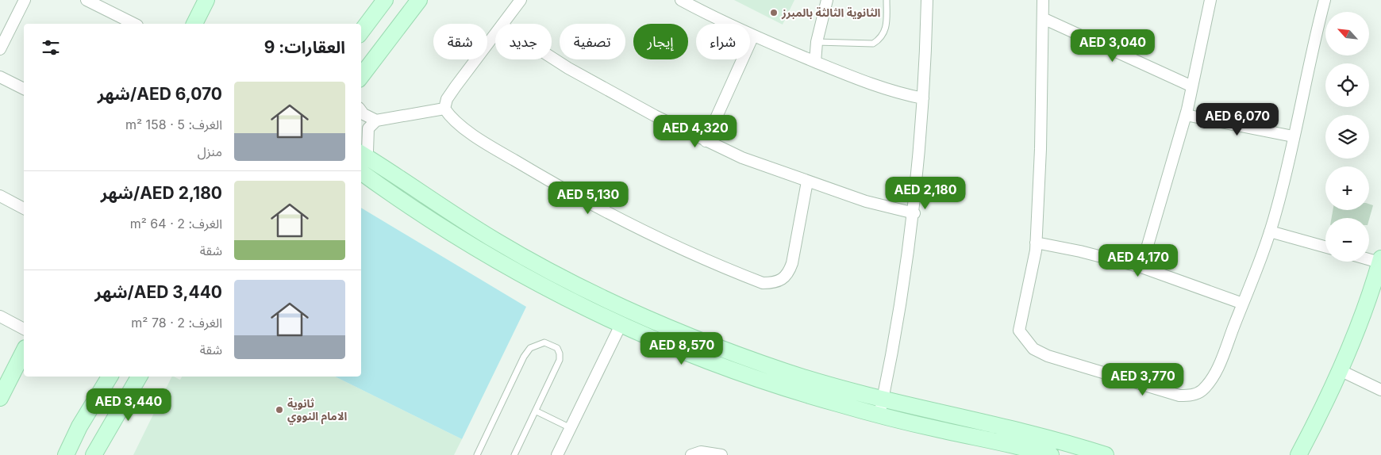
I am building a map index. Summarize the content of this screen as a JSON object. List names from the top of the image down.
{
  "places": ["الثانوية الثالثة بالمبرز", "ثانوية الامام النووي"],
  "north": "top left",
  "page": {
    "map_buttons": ["+", "−"],
    "chip": [
      "شراء",
      "إيجار",
      "تصفية",
      "جديد",
      "شقة"
    ],
    "heading": "العقارات: 9",
    "price": [
      "AED 3,040",
      "AED 6,070",
      "AED 4,320",
      "AED 2,180",
      "AED 5,130",
      "AED 4,170",
      "AED 8,570",
      "AED 3,770",
      "AED 3,440"
    ],
    "list": [
      {
        "name": "AED 6,070/شهر",
        "note": "الغرف: 5 · 158 m² · منزل"
      },
      {
        "name": "AED 2,180/شهر",
        "note": "الغرف: 2 · 64 m² · شقة"
      },
      {
        "name": "AED 3,440/شهر",
        "note": "الغرف: 2 · 78 m² · شقة"
      }
    ]
  }
}
